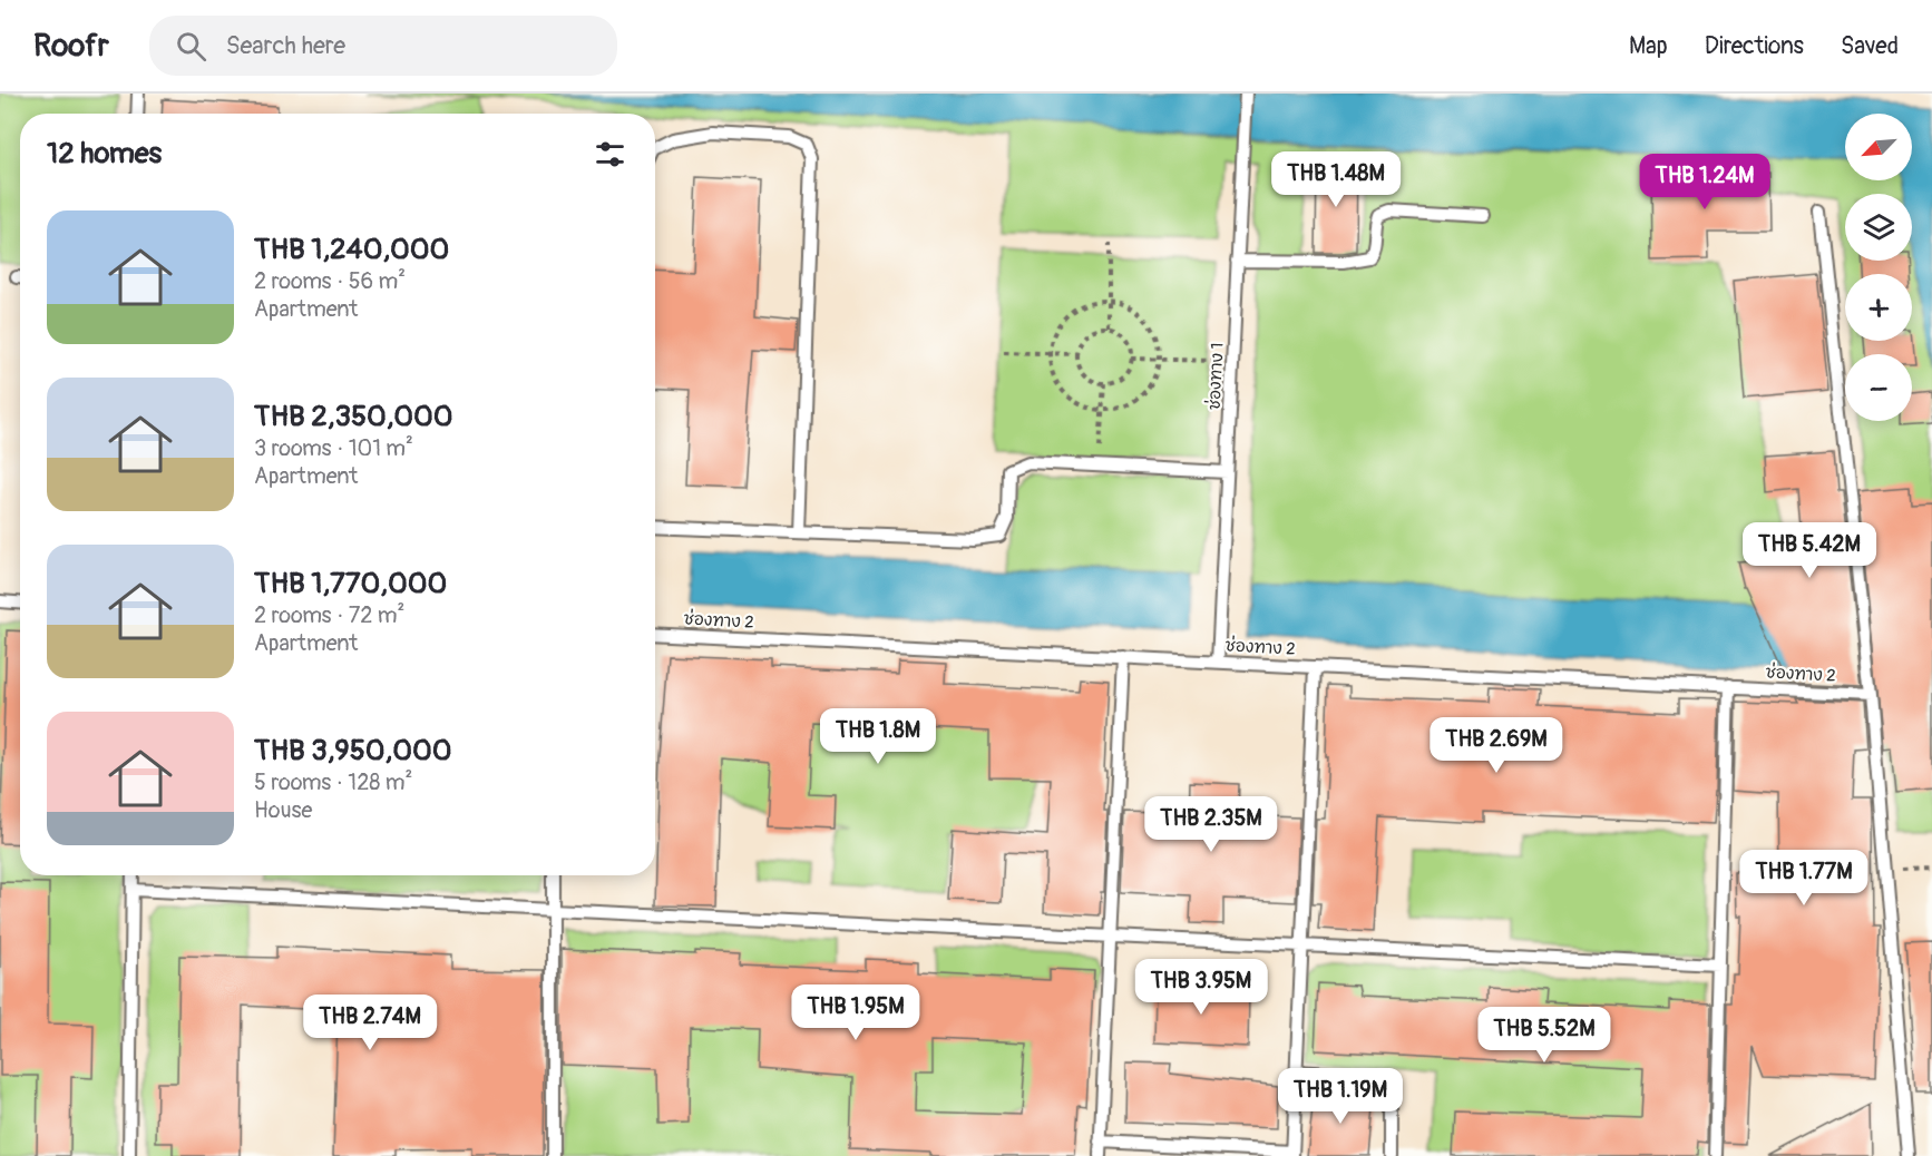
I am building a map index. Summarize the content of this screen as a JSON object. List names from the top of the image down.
{
  "streets": {
    "lane": ["ช่องทาง 1", "ช่องทาง 2"]
  },
  "crossings": [
    ["ช่องทาง 1", "ช่องทาง 2"]
  ],
  "north": "bottom left",
  "page": {
    "header": "Roofr",
    "search": "Search here",
    "nav": ["Map", "Directions", "Saved"],
    "map_buttons": ["+", "−"],
    "heading": "12 homes",
    "price": [
      "THB 1.48M",
      "THB 1.24M",
      "THB 5.42M",
      "THB 1.8M",
      "THB 2.69M",
      "THB 2.35M",
      "THB 1.77M",
      "THB 3.95M",
      "THB 1.95M",
      "THB 2.74M",
      "THB 5.52M",
      "THB 1.19M"
    ],
    "list": [
      {
        "name": "THB 1,240,000",
        "note": "2 rooms · 56 m² · Apartment"
      },
      {
        "name": "THB 2,350,000",
        "note": "3 rooms · 101 m² · Apartment"
      },
      {
        "name": "THB 1,770,000",
        "note": "2 rooms · 72 m² · Apartment"
      },
      {
        "name": "THB 3,950,000",
        "note": "5 rooms · 128 m² · House"
      }
    ]
  }
}
